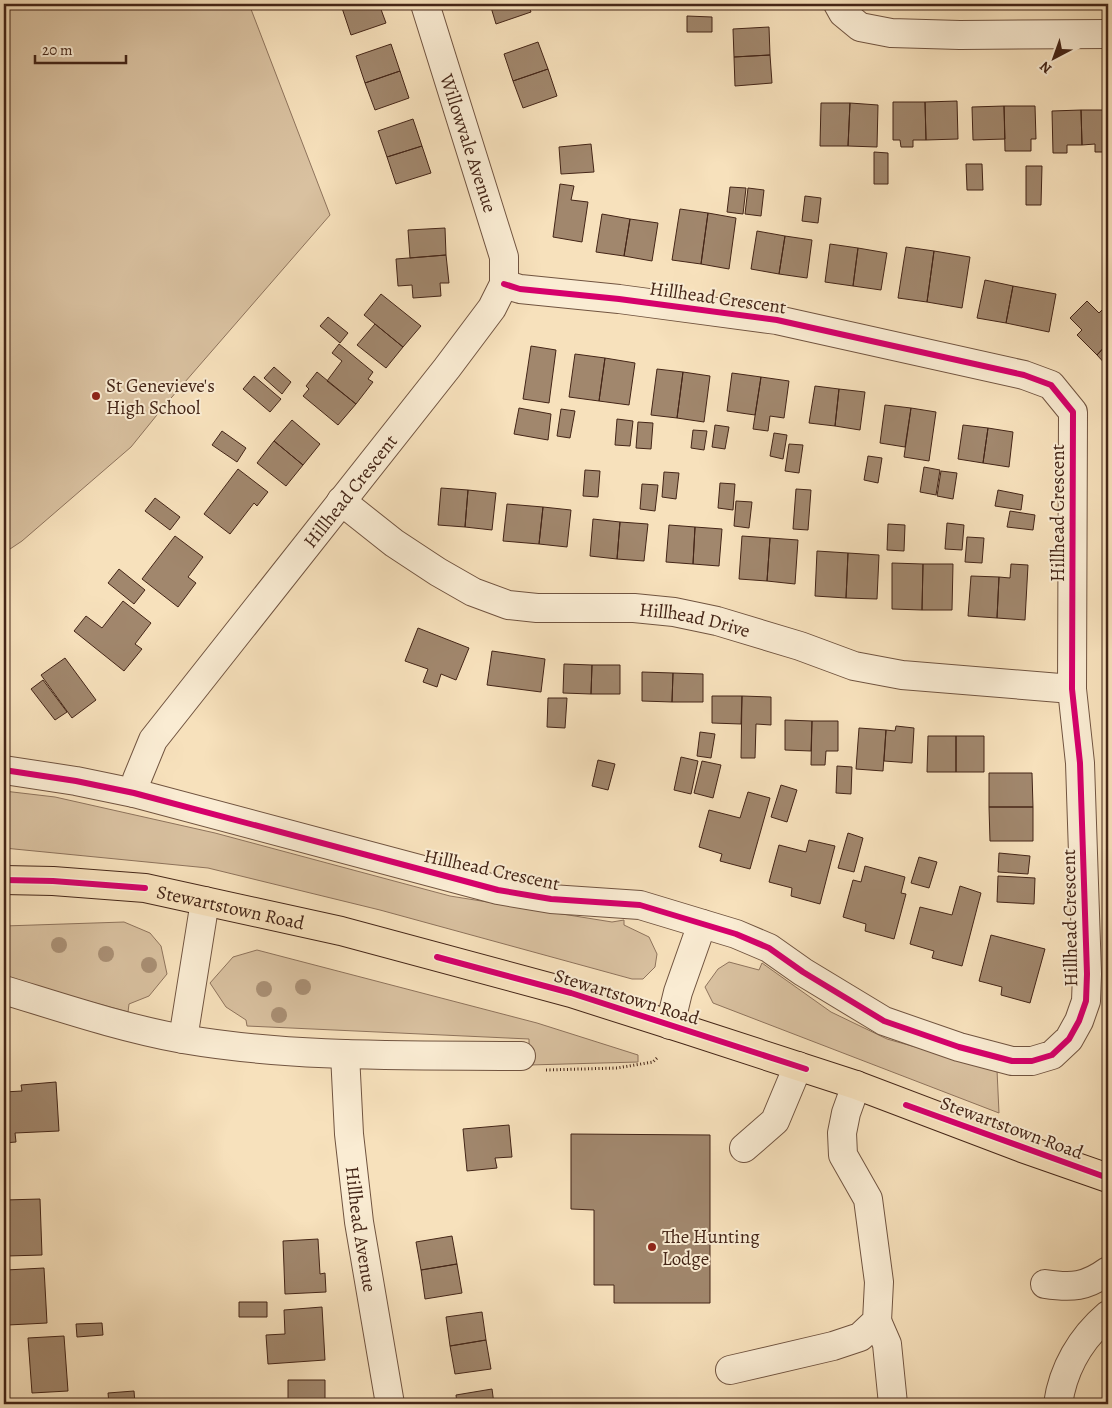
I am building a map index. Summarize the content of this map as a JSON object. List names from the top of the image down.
{
  "streets": {
    "main road": ["Stewartstown Road"],
    "street": [
      "Willowvale Avenue",
      "Hillhead Crescent",
      "Hillhead Drive",
      "Hillhead Avenue"
    ]
  },
  "crossings": [
    ["Willowvale Avenue", "Hillhead Crescent"],
    ["Hillhead Crescent", "Hillhead Drive"]
  ],
  "places": ["St Genevieve's High School", "The Hunting Lodge"],
  "scale_bar": "20 m",
  "north": "bottom left"
}
